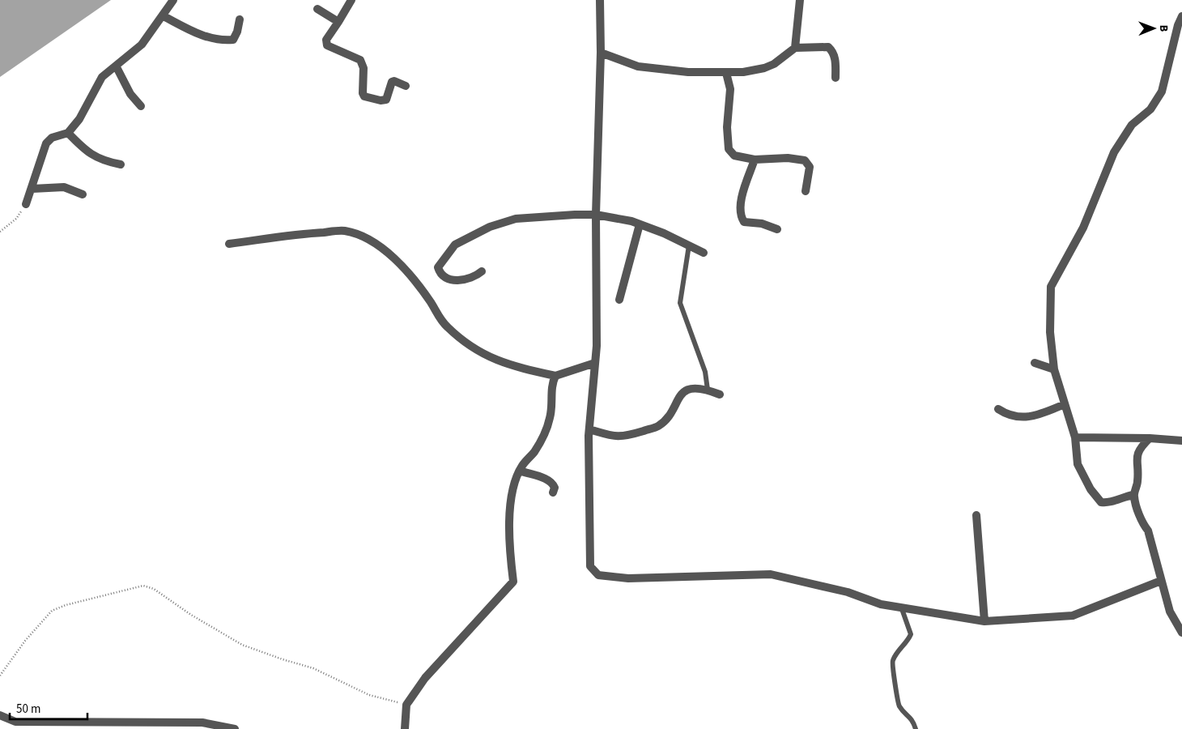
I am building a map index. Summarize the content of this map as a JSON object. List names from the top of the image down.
{
  "scale_bar": "50 m",
  "north": "right"
}
